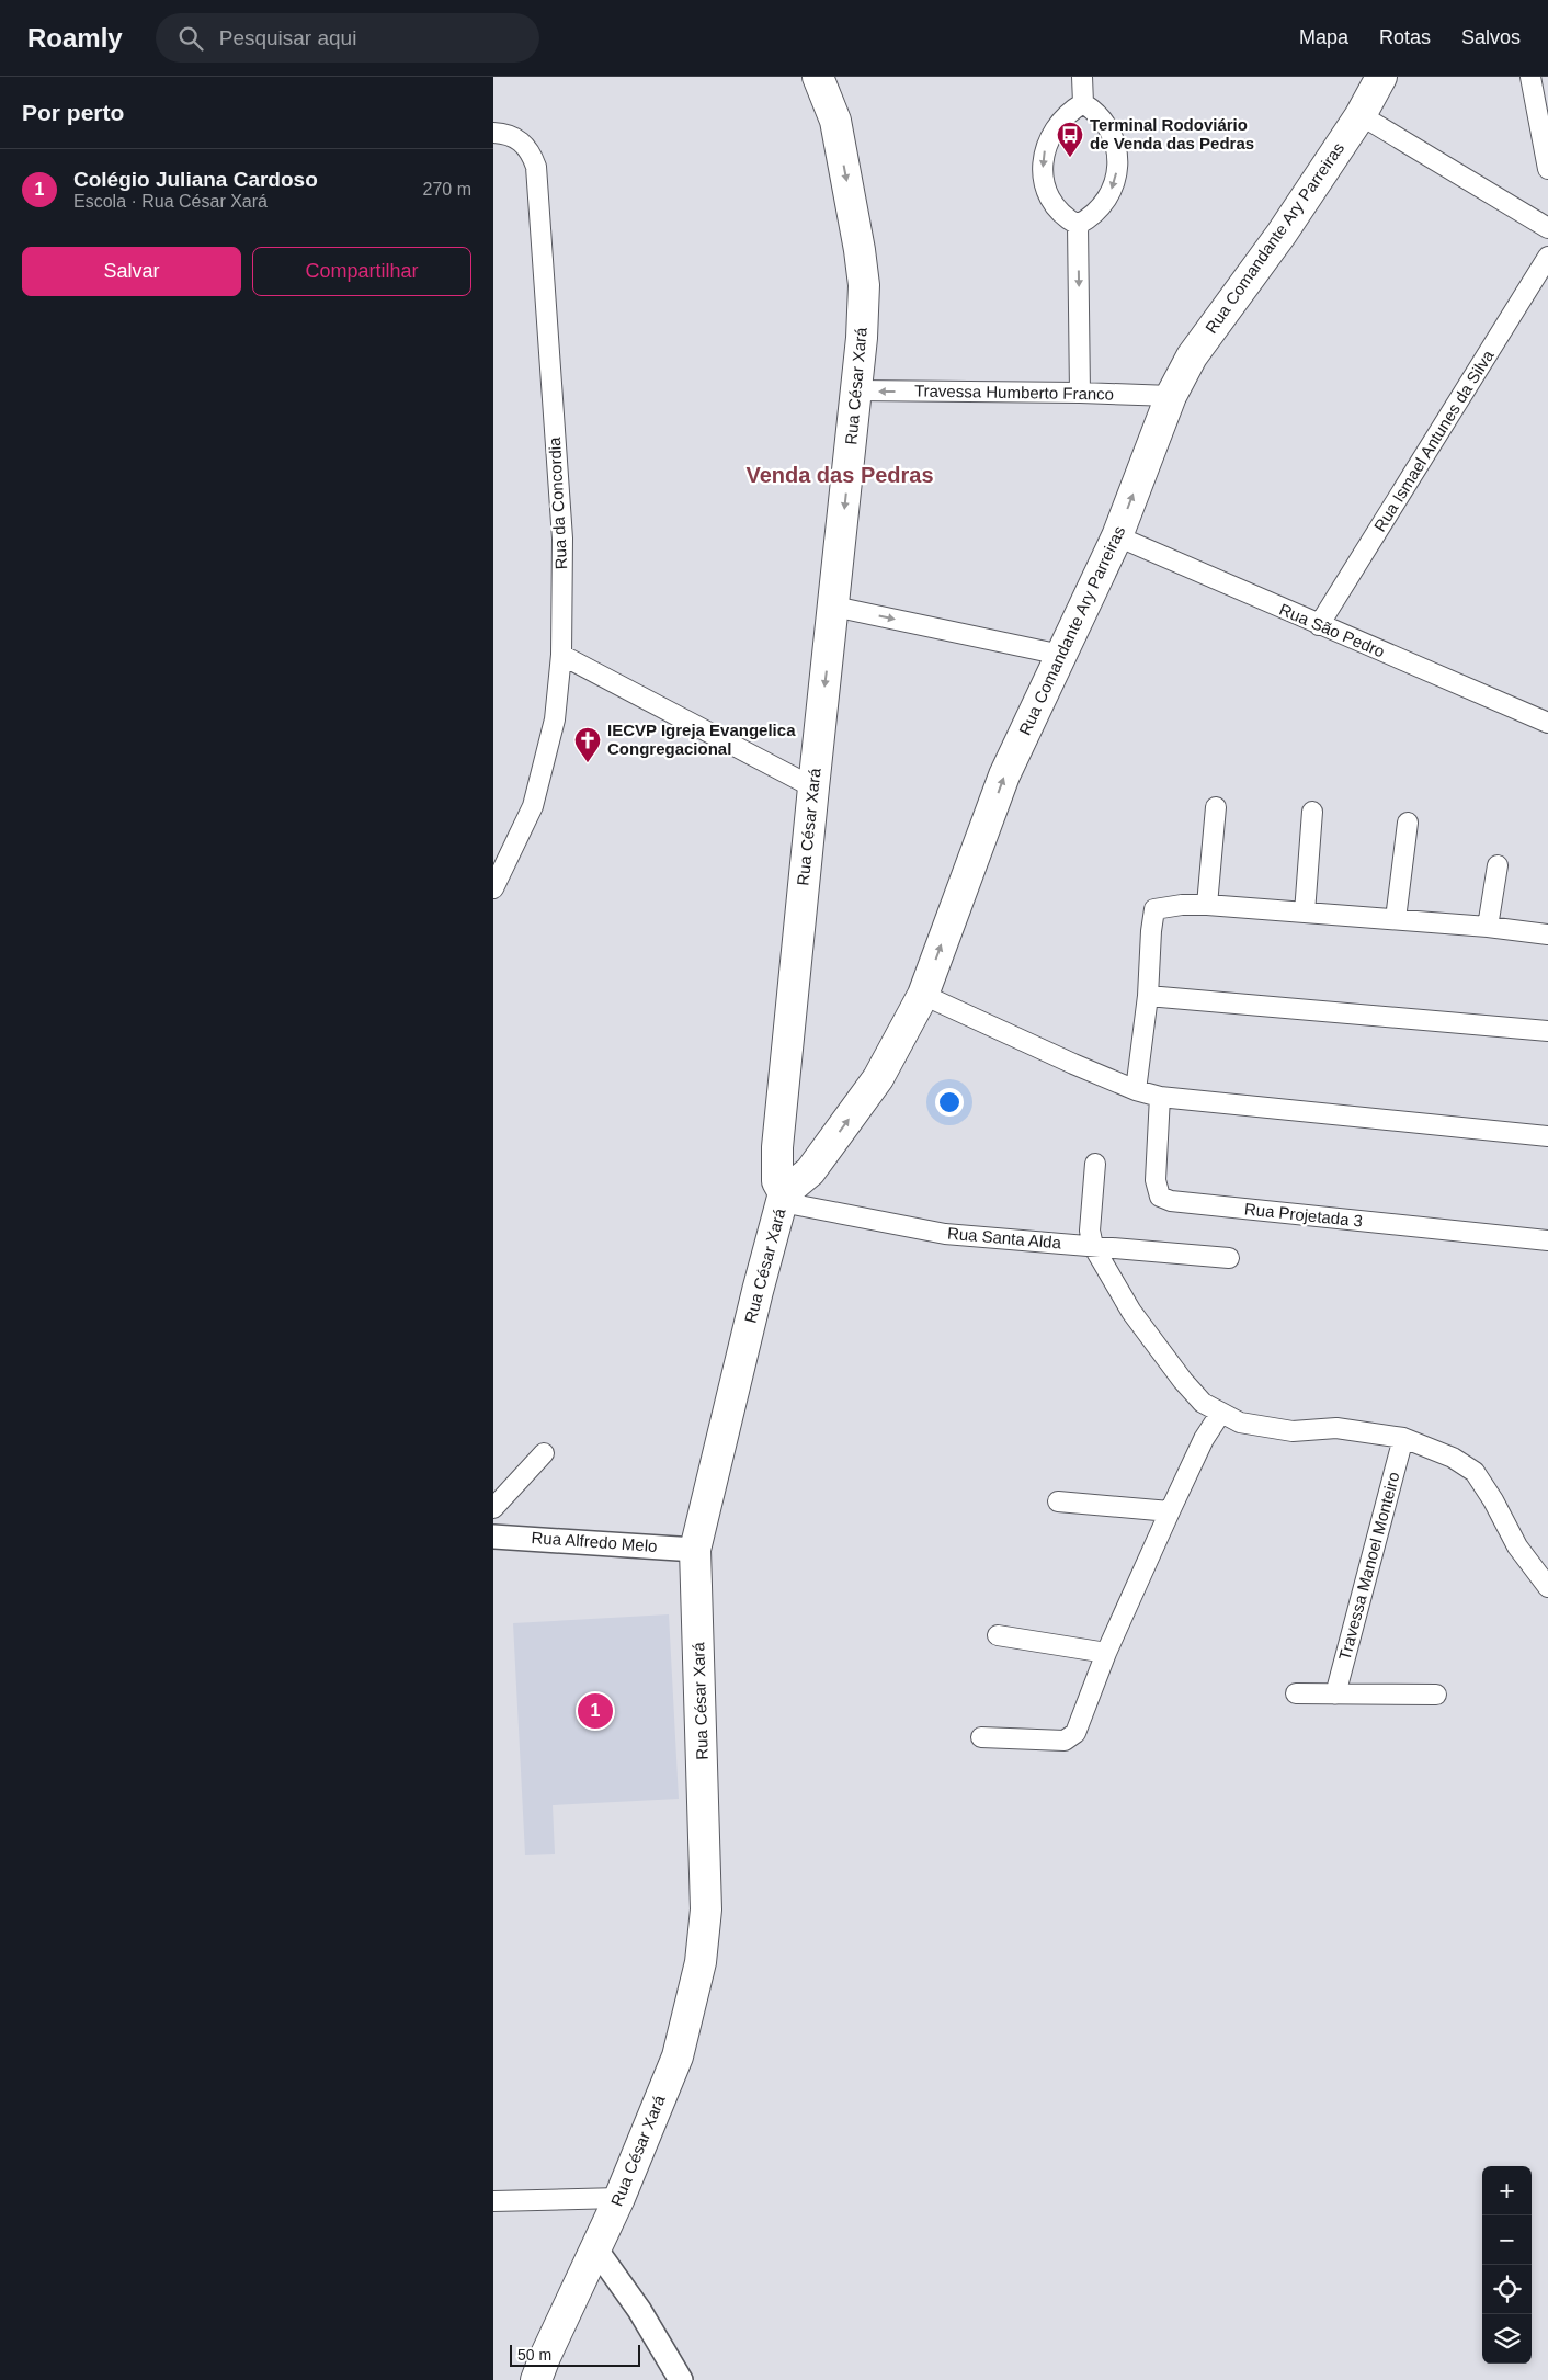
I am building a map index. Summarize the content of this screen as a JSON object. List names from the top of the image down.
{
  "streets": {
    "main road": ["Rua Comandante Ary Parreiras", "Rua César Xará"],
    "street": [
      "Travessa Humberto Franco",
      "Rua Ismael Antunes da Silva",
      "Rua da Concordia",
      "Rua São Pedro",
      "Rua Projetada 3",
      "Rua Santa Alda",
      "Rua Alfredo Melo",
      "Travessa Manoel Monteiro"
    ]
  },
  "crossings": [
    ["Rua Comandante Ary Parreiras", "Rua César Xará"],
    ["Rua Comandante Ary Parreiras", "Travessa Humberto Franco"],
    ["Rua Comandante Ary Parreiras", "Rua São Pedro"],
    ["Rua Comandante Ary Parreiras", "Rua Santa Alda"],
    ["Rua César Xará", "Travessa Humberto Franco"],
    ["Rua César Xará", "Rua Santa Alda"],
    ["Rua César Xará", "Rua Alfredo Melo"],
    ["Rua Ismael Antunes da Silva", "Rua São Pedro"]
  ],
  "one_way": ["Rua Comandante Ary Parreiras", "Travessa Humberto Franco"],
  "districts": ["Venda das Pedras"],
  "places": {
    "bus stop": ["Terminal Rodoviário de Venda das Pedras"],
    "church": ["IECVP Igreja Evangelica Congregacional"]
  },
  "scale_bar": "50 m",
  "page": {
    "header": "Roamly",
    "search": "Pesquisar aqui",
    "nav": ["Mapa", "Rotas", "Salvos"],
    "heading": "Por perto",
    "list": [
      {
        "mark": "1",
        "name": "Colégio Juliana Cardoso",
        "note": "Escola · Rua César Xará",
        "value": "270 m"
      }
    ],
    "buttons": ["Salvar", "Compartilhar"],
    "pins": "1",
    "map_buttons": ["+", "−"],
    "scale": "50 m"
  }
}
